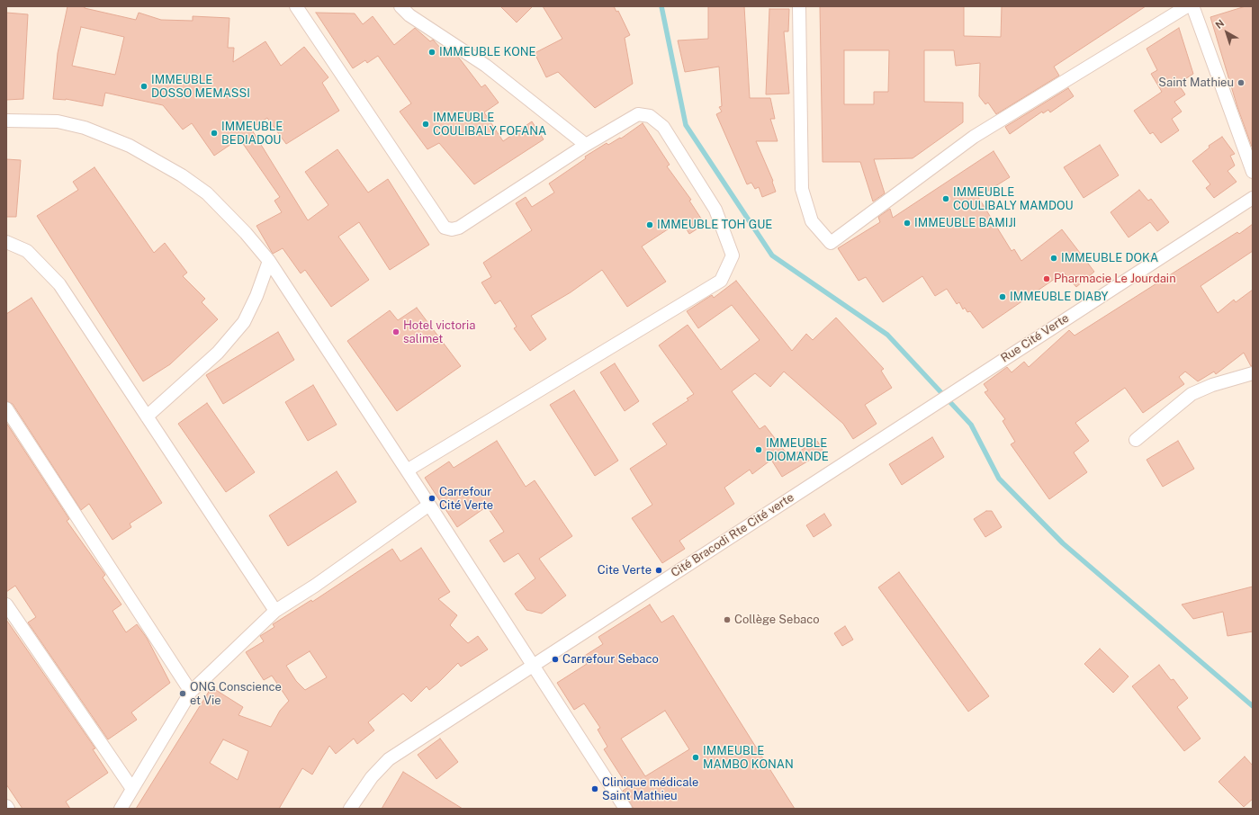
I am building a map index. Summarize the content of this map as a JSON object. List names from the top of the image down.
{
  "streets": {
    "street": ["Rue Cité Verte", "Cité Bracodi Rte Cité verte"]
  },
  "crossings": [
    ["Rue Cité Verte", "Cité Bracodi Rte Cité verte"]
  ],
  "places": [
    "IMMEUBLE KONE",
    "Saint Mathieu",
    "IMMEUBLE DOSSO MEMASSI",
    "IMMEUBLE COULIBALY FOFANA",
    "IMMEUBLE BEDIADOU",
    "IMMEUBLE COULIBALY MAMDOU",
    "IMMEUBLE BAMIJI",
    "IMMEUBLE TOH GUE",
    "IMMEUBLE DOKA",
    "Pharmacie Le Jourdain",
    "IMMEUBLE DIABY",
    "Hotel victoria salimet",
    "IMMEUBLE DIOMANDE",
    "Carrefour Cité Verte",
    "Cite Verte",
    "Collège Sebaco",
    "Carrefour Sebaco",
    "ONG Conscience et Vie",
    "IMMEUBLE MAMBO KONAN",
    "Clinique médicale Saint Mathieu"
  ],
  "north": "top left"
}
